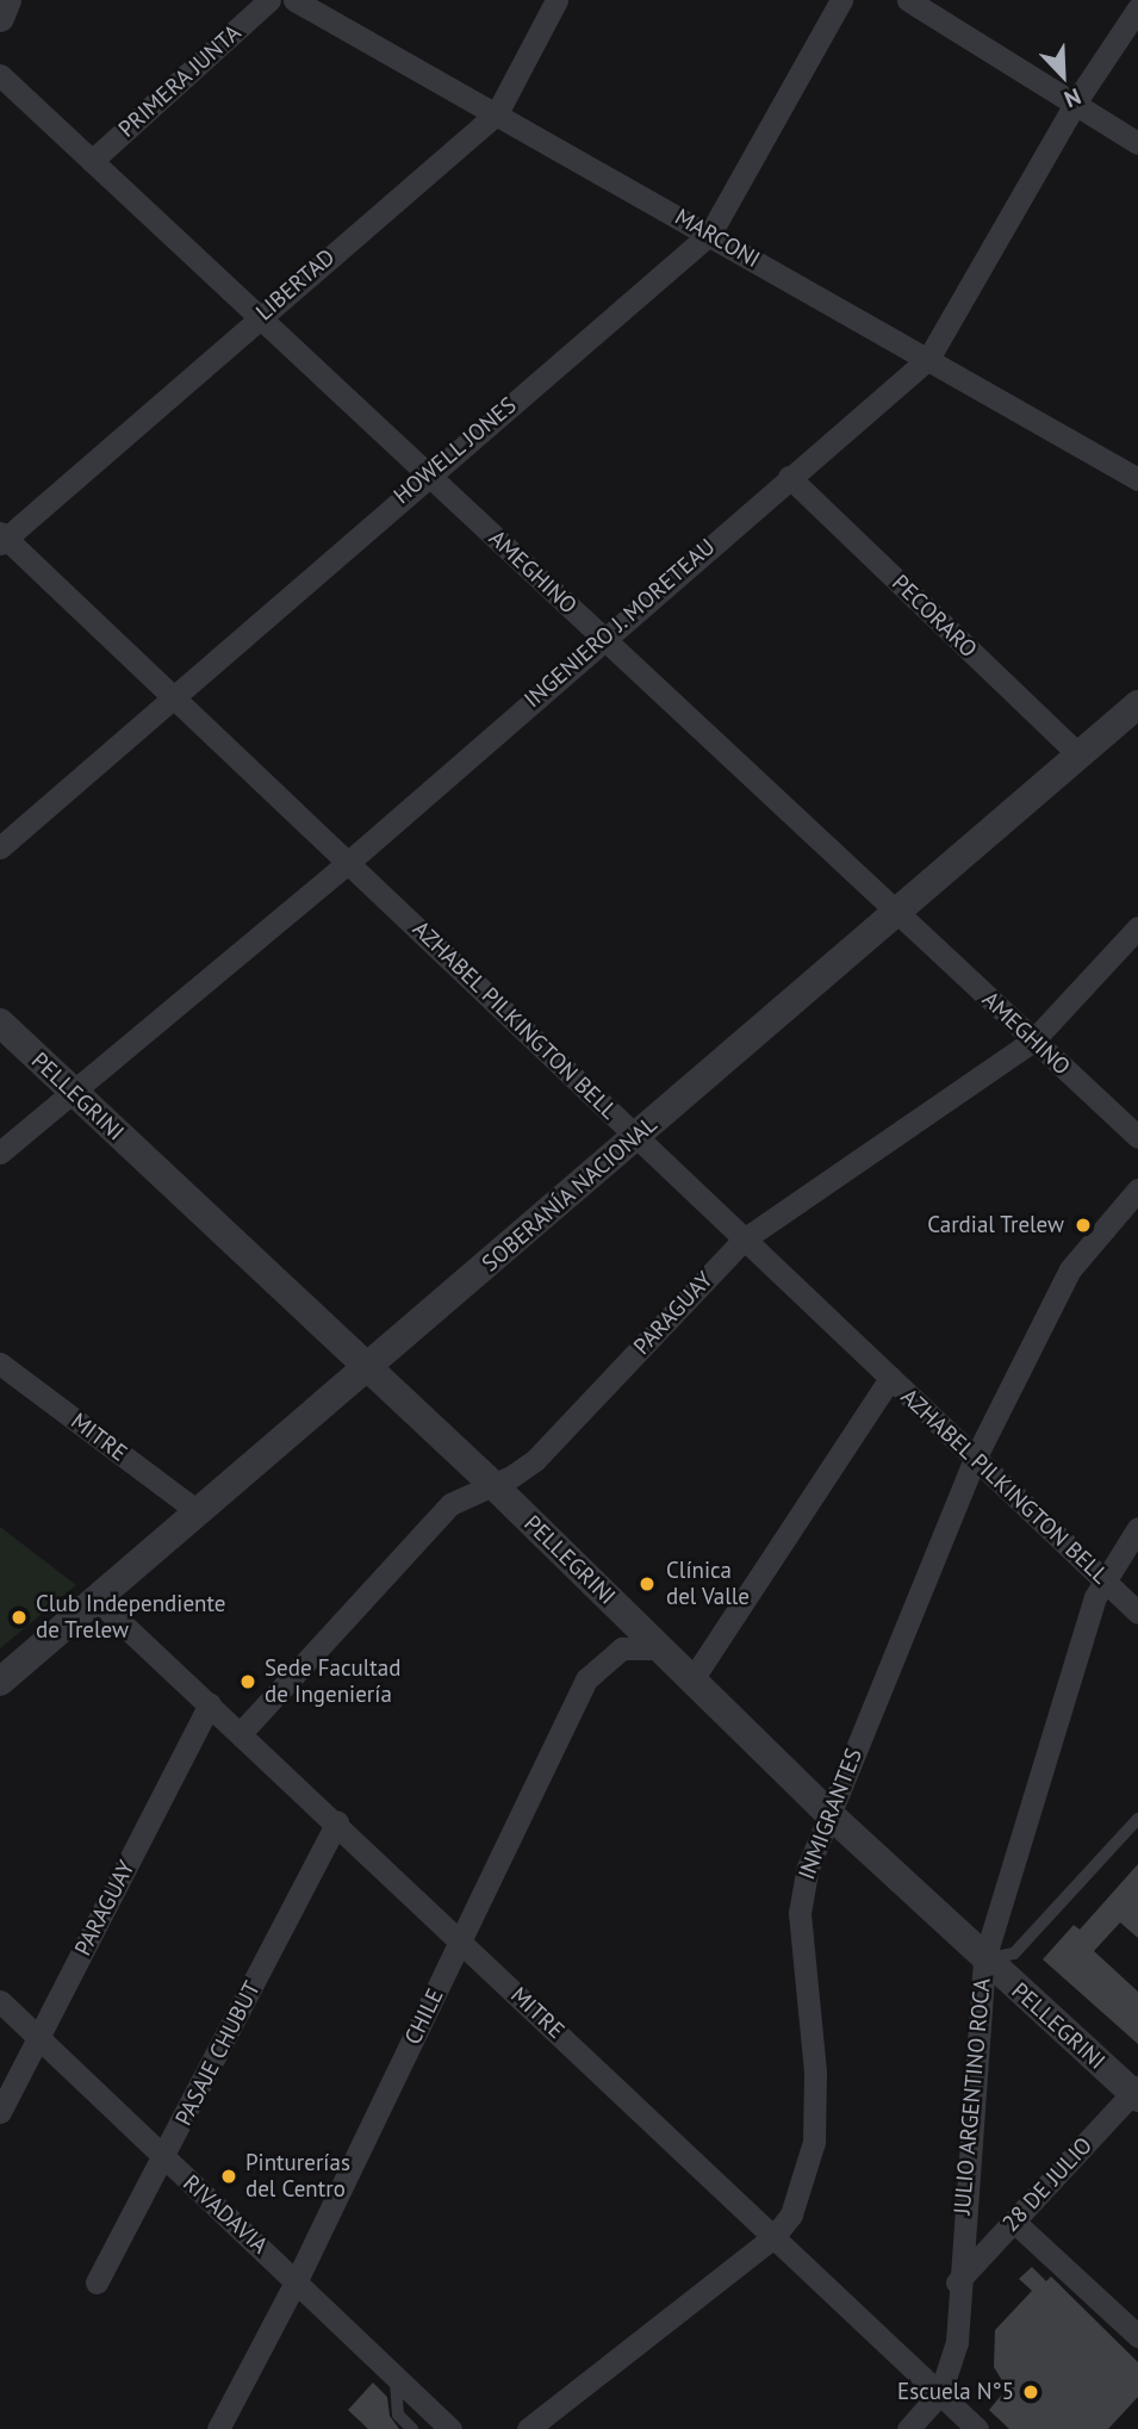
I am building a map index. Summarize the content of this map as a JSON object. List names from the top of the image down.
{
  "streets": {
    "street": [
      "PRIMERA JUNTA",
      "MARCONI",
      "LIBERTAD",
      "HOWELL JONES",
      "AMEGHINO",
      "PECORARO",
      "INGENIERO J. MORETEAU",
      "AZHABEL PILKINGTON BELL",
      "PELLEGRINI",
      "SOBERANÍA NACIONAL",
      "PARAGUAY",
      "MITRE",
      "INMIGRANTES",
      "CHILE",
      "PASAJE CHUBUT",
      "JULIO ARGENTINO ROCA",
      "28 DE JULIO",
      "RIVADAVIA"
    ]
  },
  "crossings": [
    ["PRIMERA JUNTA", "AMEGHINO"],
    ["MARCONI", "LIBERTAD"],
    ["MARCONI", "HOWELL JONES"],
    ["MARCONI", "INGENIERO J. MORETEAU"],
    ["LIBERTAD", "AMEGHINO"],
    ["LIBERTAD", "AZHABEL PILKINGTON BELL"],
    ["HOWELL JONES", "AMEGHINO"],
    ["HOWELL JONES", "AZHABEL PILKINGTON BELL"],
    ["AMEGHINO", "INGENIERO J. MORETEAU"],
    ["AMEGHINO", "SOBERANÍA NACIONAL"],
    ["AMEGHINO", "PARAGUAY"],
    ["PECORARO", "INGENIERO J. MORETEAU"],
    ["PECORARO", "SOBERANÍA NACIONAL"],
    ["INGENIERO J. MORETEAU", "AZHABEL PILKINGTON BELL"],
    ["INGENIERO J. MORETEAU", "PELLEGRINI"],
    ["AZHABEL PILKINGTON BELL", "SOBERANÍA NACIONAL"],
    ["AZHABEL PILKINGTON BELL", "PARAGUAY"],
    ["AZHABEL PILKINGTON BELL", "INMIGRANTES"],
    ["AZHABEL PILKINGTON BELL", "JULIO ARGENTINO ROCA"],
    ["PELLEGRINI", "SOBERANÍA NACIONAL"],
    ["PELLEGRINI", "PARAGUAY"],
    ["PELLEGRINI", "INMIGRANTES"],
    ["PELLEGRINI", "CHILE"],
    ["PELLEGRINI", "JULIO ARGENTINO ROCA"],
    ["PELLEGRINI", "28 DE JULIO"],
    ["SOBERANÍA NACIONAL", "MITRE"],
    ["PARAGUAY", "MITRE"],
    ["PARAGUAY", "RIVADAVIA"],
    ["MITRE", "INMIGRANTES"],
    ["MITRE", "CHILE"],
    ["MITRE", "PASAJE CHUBUT"],
    ["MITRE", "JULIO ARGENTINO ROCA"],
    ["CHILE", "RIVADAVIA"],
    ["PASAJE CHUBUT", "RIVADAVIA"],
    ["JULIO ARGENTINO ROCA", "28 DE JULIO"]
  ],
  "places": [
    "Cardial Trelew",
    "Clínica del Valle",
    "Club Independiente de Trelew",
    "Sede Facultad de Ingeniería",
    "Pinturerías del Centro",
    "Escuela N°5"
  ],
  "north": "bottom right"
}
